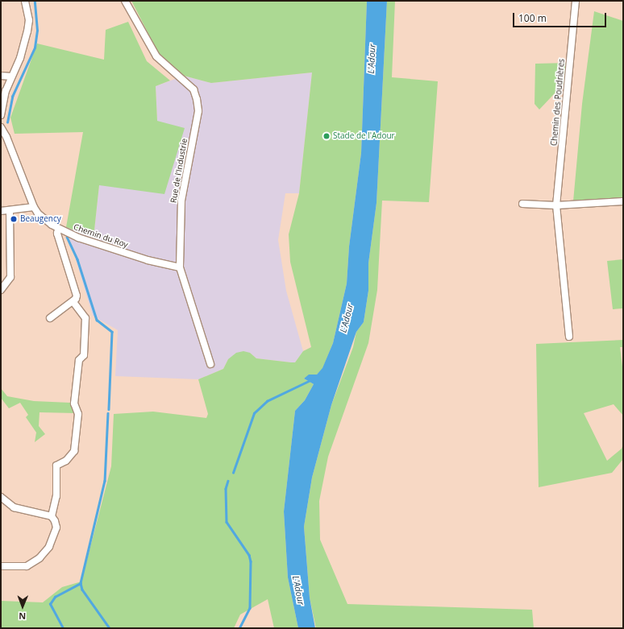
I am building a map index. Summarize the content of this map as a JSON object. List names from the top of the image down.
{
  "streets": {
    "street": ["Chemin des Poudrières", "Rue de l'Industrie", "Chemin du Roy"]
  },
  "crossings": [
    ["Rue de l'Industrie", "Chemin du Roy"]
  ],
  "water": ["L'Adour"],
  "places": ["Stade de l'Adour", "Beaugency"],
  "scale_bar": "100 m",
  "north": "bottom"
}
